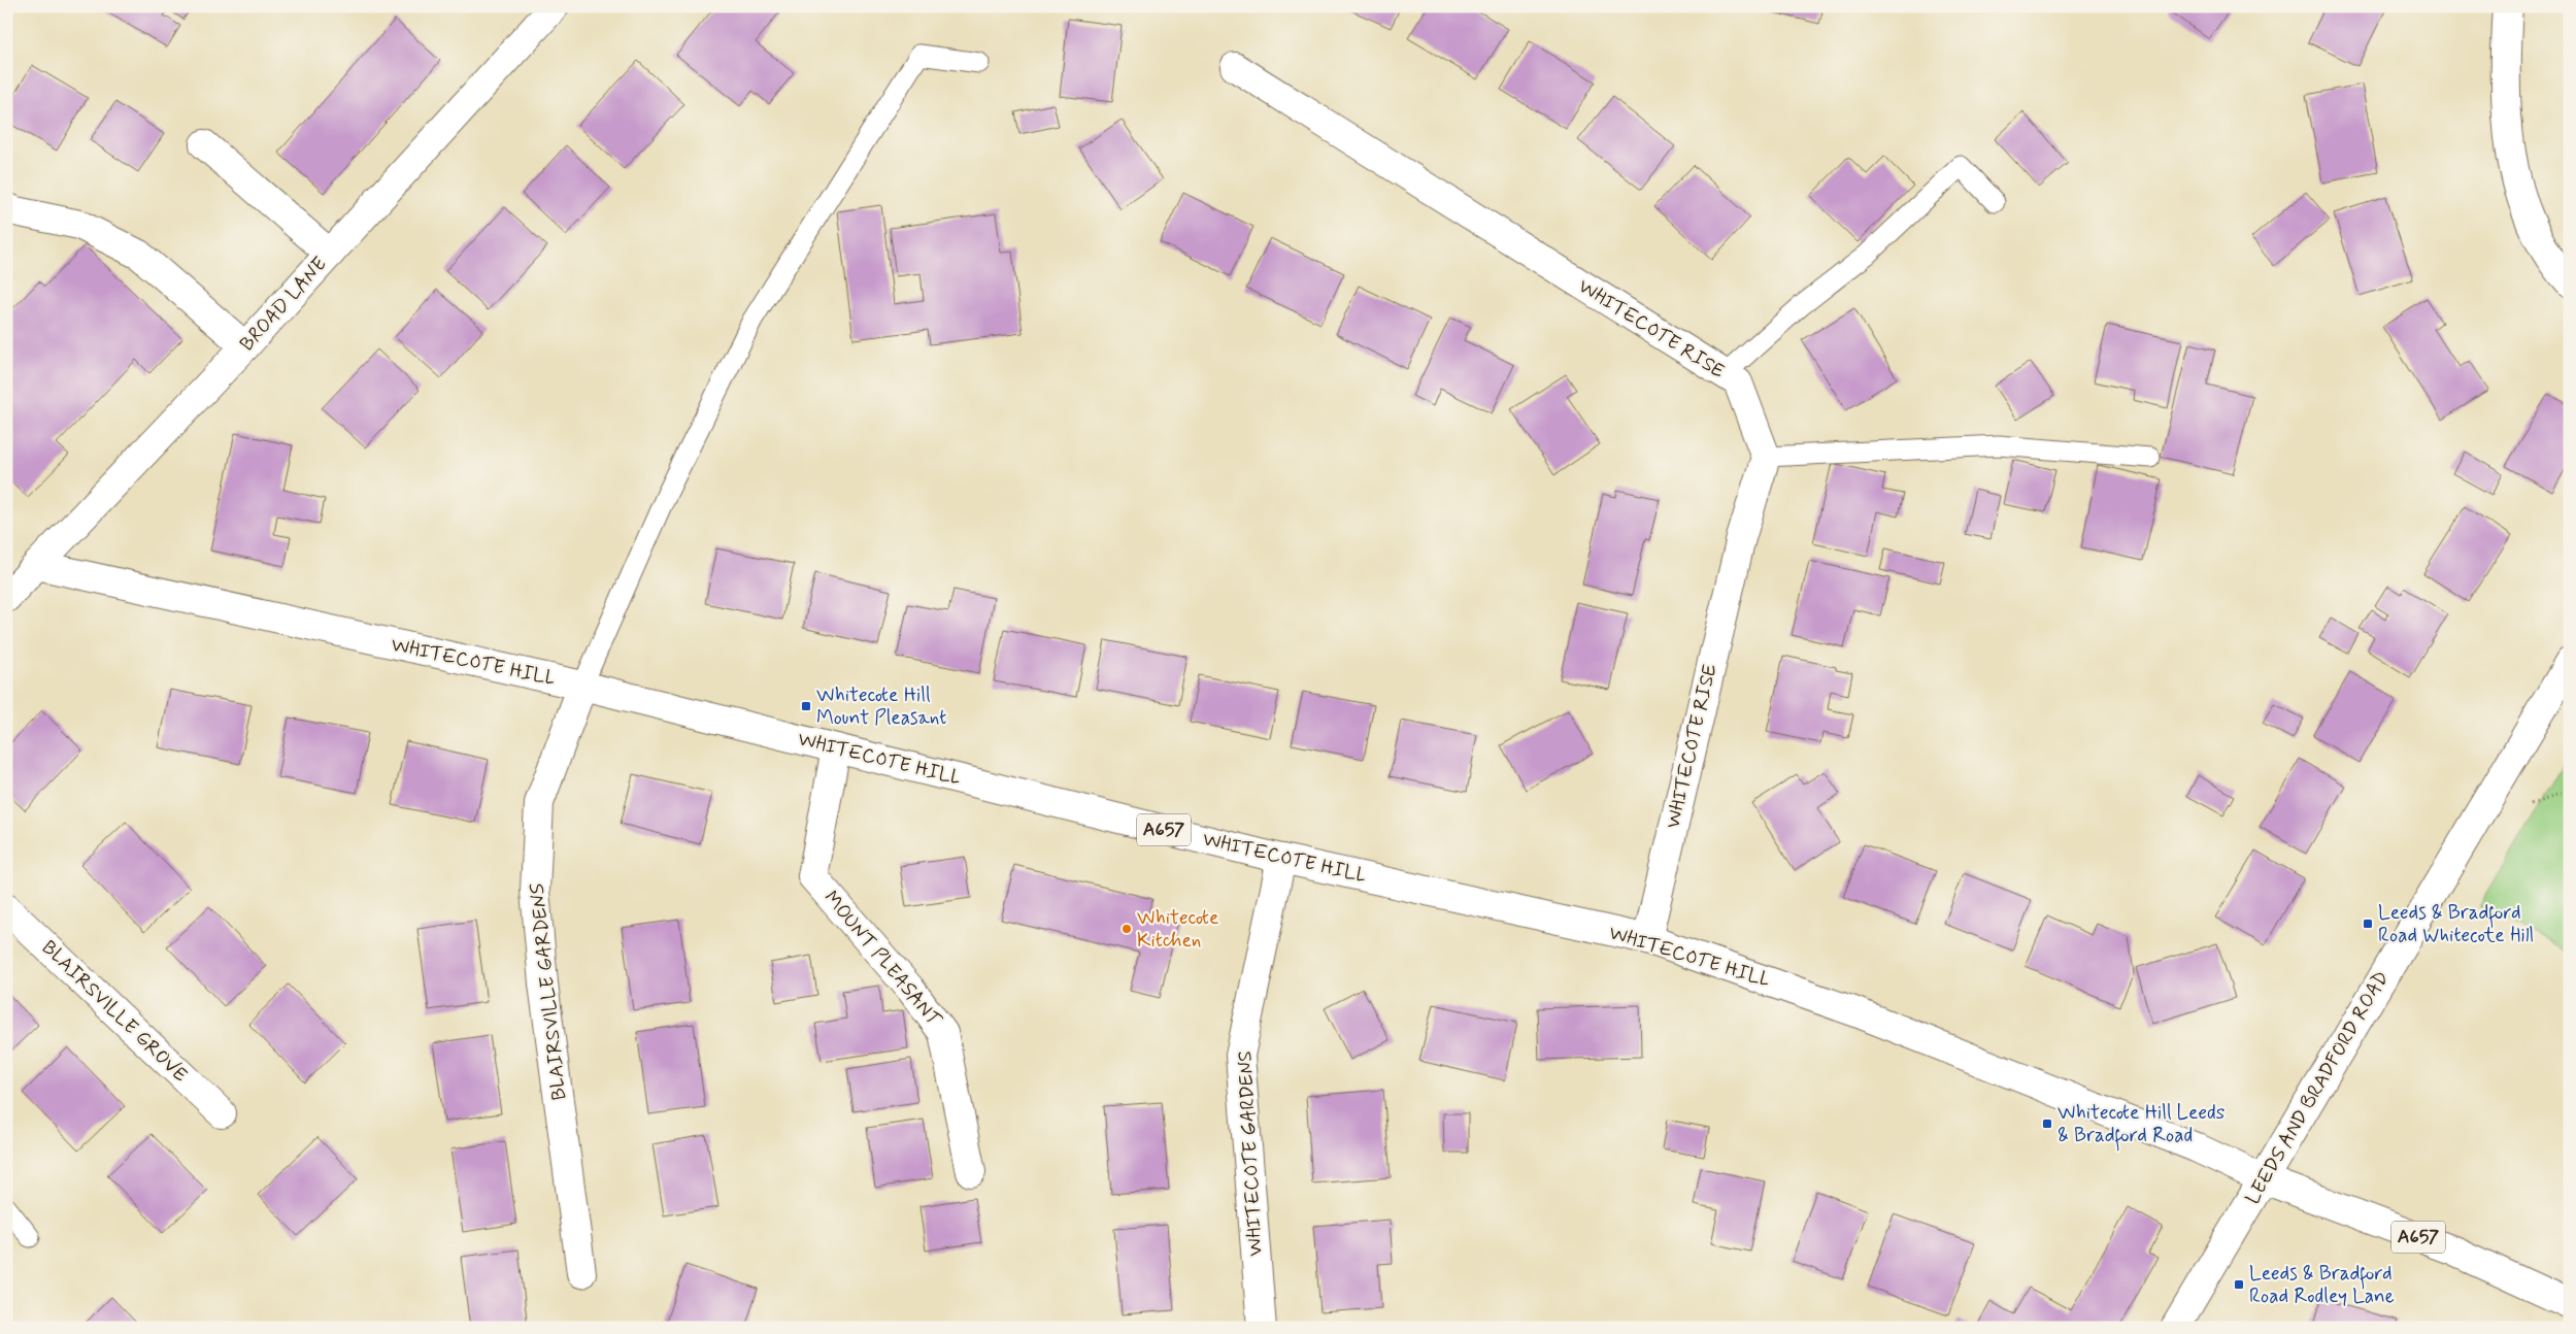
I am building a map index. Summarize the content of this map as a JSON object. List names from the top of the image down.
{
  "streets": {
    "street": [
      "BROAD LANE",
      "WHITECOTE RISE",
      "WHITECOTE HILL",
      "A657",
      "MOUNT PLEASANT",
      "BLAIRSVILLE GARDENS",
      "BLAIRSVILLE GROVE",
      "LEEDS AND BRADFORD ROAD",
      "WHITECOTE GARDENS"
    ]
  },
  "crossings": [
    ["BROAD LANE", "WHITECOTE HILL"],
    ["WHITECOTE RISE", "WHITECOTE HILL"],
    ["WHITECOTE HILL", "A657"],
    ["WHITECOTE HILL", "MOUNT PLEASANT"],
    ["WHITECOTE HILL", "BLAIRSVILLE GARDENS"],
    ["WHITECOTE HILL", "LEEDS AND BRADFORD ROAD"],
    ["WHITECOTE HILL", "WHITECOTE GARDENS"],
    ["A657", "LEEDS AND BRADFORD ROAD"]
  ],
  "places": {
    "transit": [
      "Whitecote Hill Mount Pleasant",
      "Leeds & Bradford Road Whitecote Hill",
      "Whitecote Hill Leeds & Bradford Road",
      "Leeds & Bradford Road Rodley Lane"
    ],
    "other": ["Whitecote Kitchen"]
  }
}
